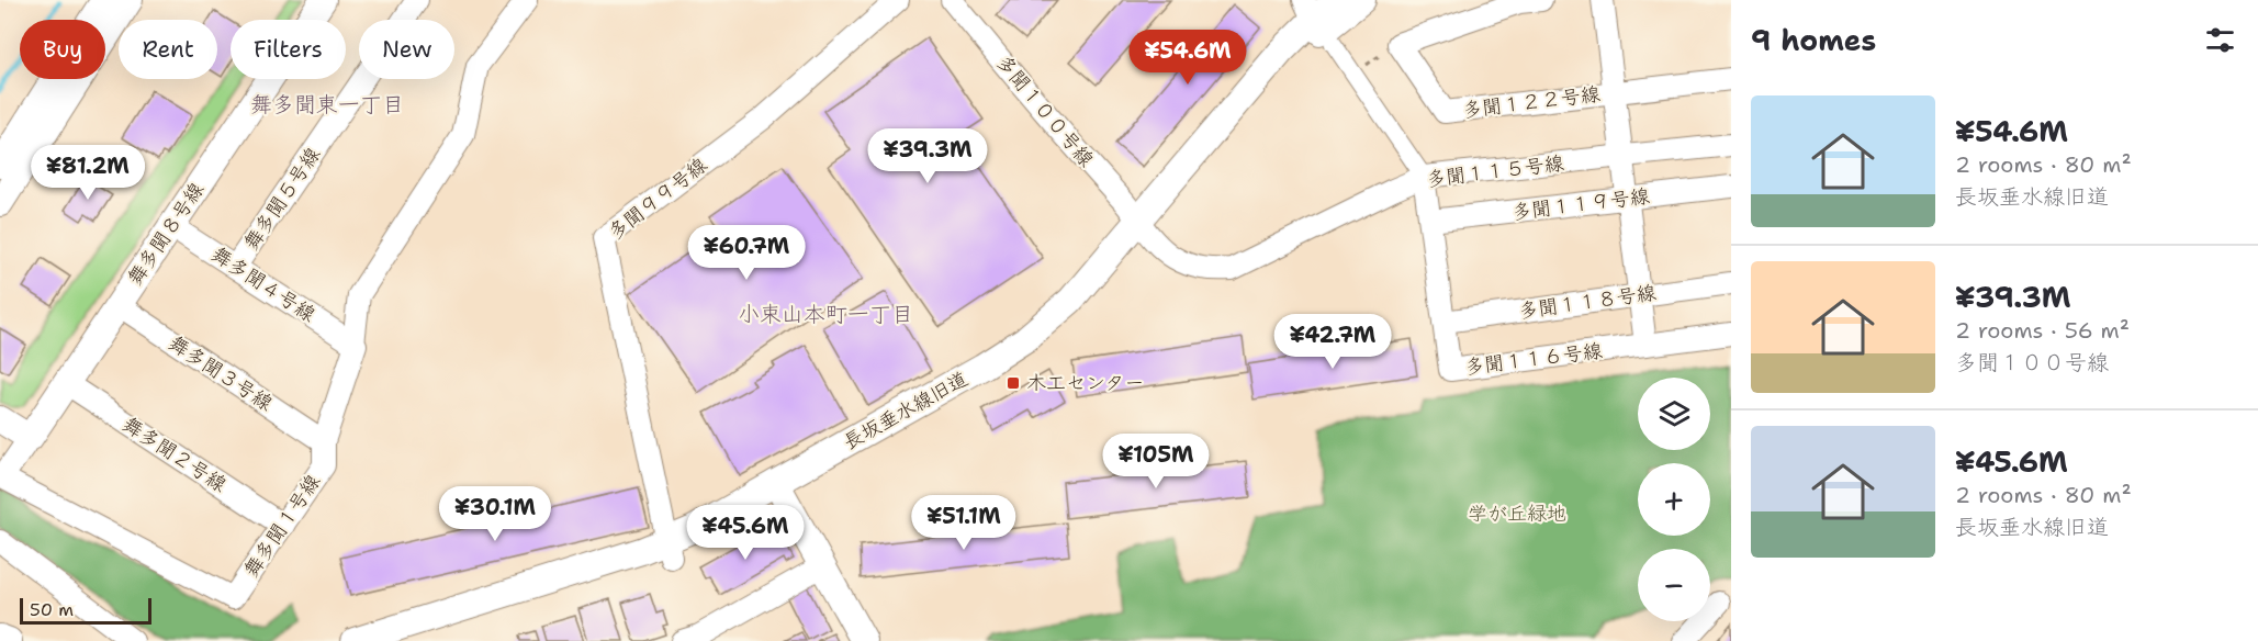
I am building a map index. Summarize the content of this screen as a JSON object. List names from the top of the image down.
{
  "streets": {
    "street": [
      "多聞１２２号線",
      "多聞１００号線",
      "多聞１１５号線",
      "舞多聞５号線",
      "多聞９９号線",
      "多聞１１９号線",
      "舞多聞８号線",
      "舞多聞４号線",
      "多聞１１８号線",
      "多聞１１６号線",
      "舞多聞３号線",
      "長坂垂水線旧道",
      "舞多聞２号線",
      "舞多聞１号線"
    ]
  },
  "crossings": [
    ["多聞１００号線", "多聞１１５号線"],
    ["多聞１００号線", "長坂垂水線旧道"],
    ["多聞１１５号線", "多聞１１６号線"],
    ["多聞１１５号線", "長坂垂水線旧道"],
    ["舞多聞５号線", "舞多聞４号線"],
    ["多聞９９号線", "長坂垂水線旧道"],
    ["多聞１１９号線", "多聞１１６号線"],
    ["舞多聞８号線", "舞多聞４号線"],
    ["舞多聞８号線", "舞多聞３号線"],
    ["舞多聞８号線", "舞多聞２号線"],
    ["舞多聞８号線", "舞多聞１号線"],
    ["舞多聞４号線", "舞多聞１号線"],
    ["多聞１１８号線", "多聞１１６号線"],
    ["舞多聞３号線", "舞多聞１号線"],
    ["舞多聞２号線", "舞多聞１号線"]
  ],
  "districts": ["舞多聞東一丁目", "小束山本町一丁目"],
  "parks": ["学が丘緑地"],
  "places": {
    "transit": ["木工センター"]
  },
  "scale_bar": "50 m",
  "page": {
    "heading": "9 homes",
    "chip": [
      "Buy",
      "Rent",
      "Filters",
      "New"
    ],
    "price": [
      "¥54.6M",
      "¥39.3M",
      "¥81.2M",
      "¥60.7M",
      "¥42.7M",
      "¥105M",
      "¥30.1M",
      "¥51.1M",
      "¥45.6M"
    ],
    "list": [
      {
        "name": "¥54.6M",
        "note": "2 rooms · 80 m² · 長坂垂水線旧道"
      },
      {
        "name": "¥39.3M",
        "note": "2 rooms · 56 m² · 多聞１００号線"
      },
      {
        "name": "¥45.6M",
        "note": "2 rooms · 80 m² · 長坂垂水線旧道"
      }
    ],
    "map_buttons": ["+", "−"],
    "scale": "50 m"
  }
}
